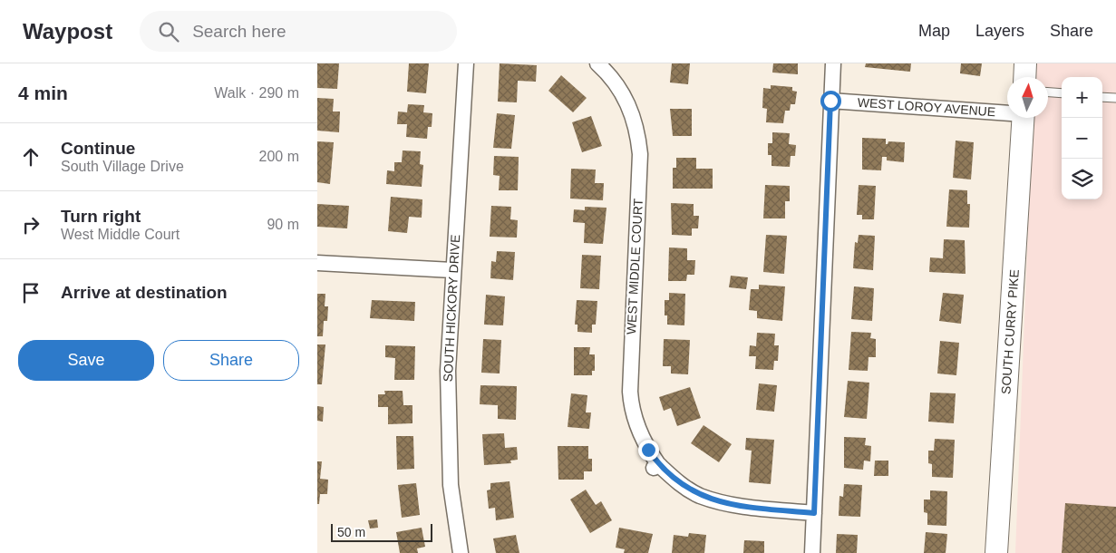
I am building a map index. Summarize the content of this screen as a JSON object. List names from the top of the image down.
{
  "streets": {
    "main road": ["SOUTH CURRY PIKE"],
    "street": ["WEST LOROY AVENUE", "WEST MIDDLE COURT", "SOUTH HICKORY DRIVE"]
  },
  "scale_bar": "50 m",
  "north": "top",
  "page": {
    "header": "Waypost",
    "search": "Search here",
    "nav": ["Map", "Layers", "Share"],
    "heading": ["4 min", "Walk · 290 m"],
    "map_buttons": ["+", "−"],
    "list": [
      ["Continue", "South Village Drive", "200 m"],
      ["Turn right", "West Middle Court", "90 m"],
      "Arrive at destination"
    ],
    "buttons": ["Save", "Share"],
    "scale": "50 m"
  }
}
